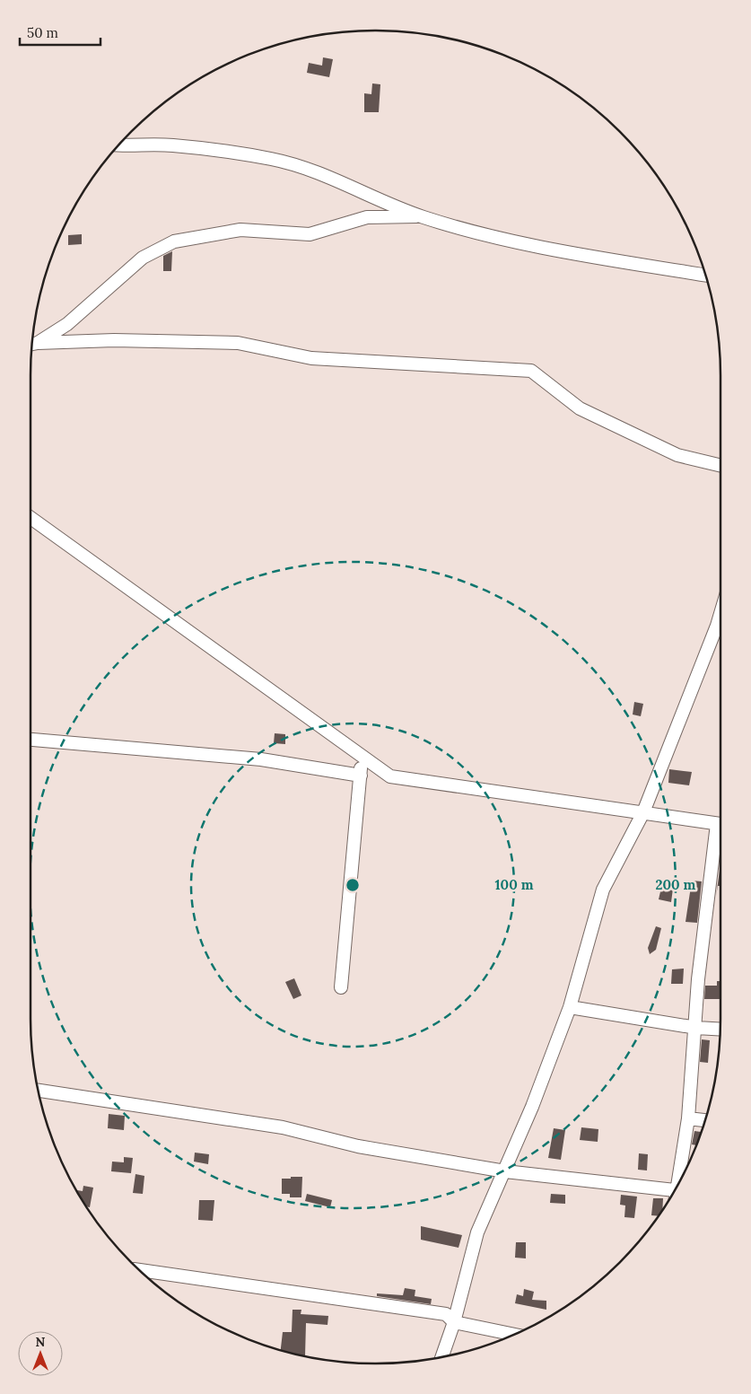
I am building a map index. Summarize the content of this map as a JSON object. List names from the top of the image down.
{
  "scale_bar": "50 m",
  "north": "top",
  "rings": ["100 m", "200 m"]
}
